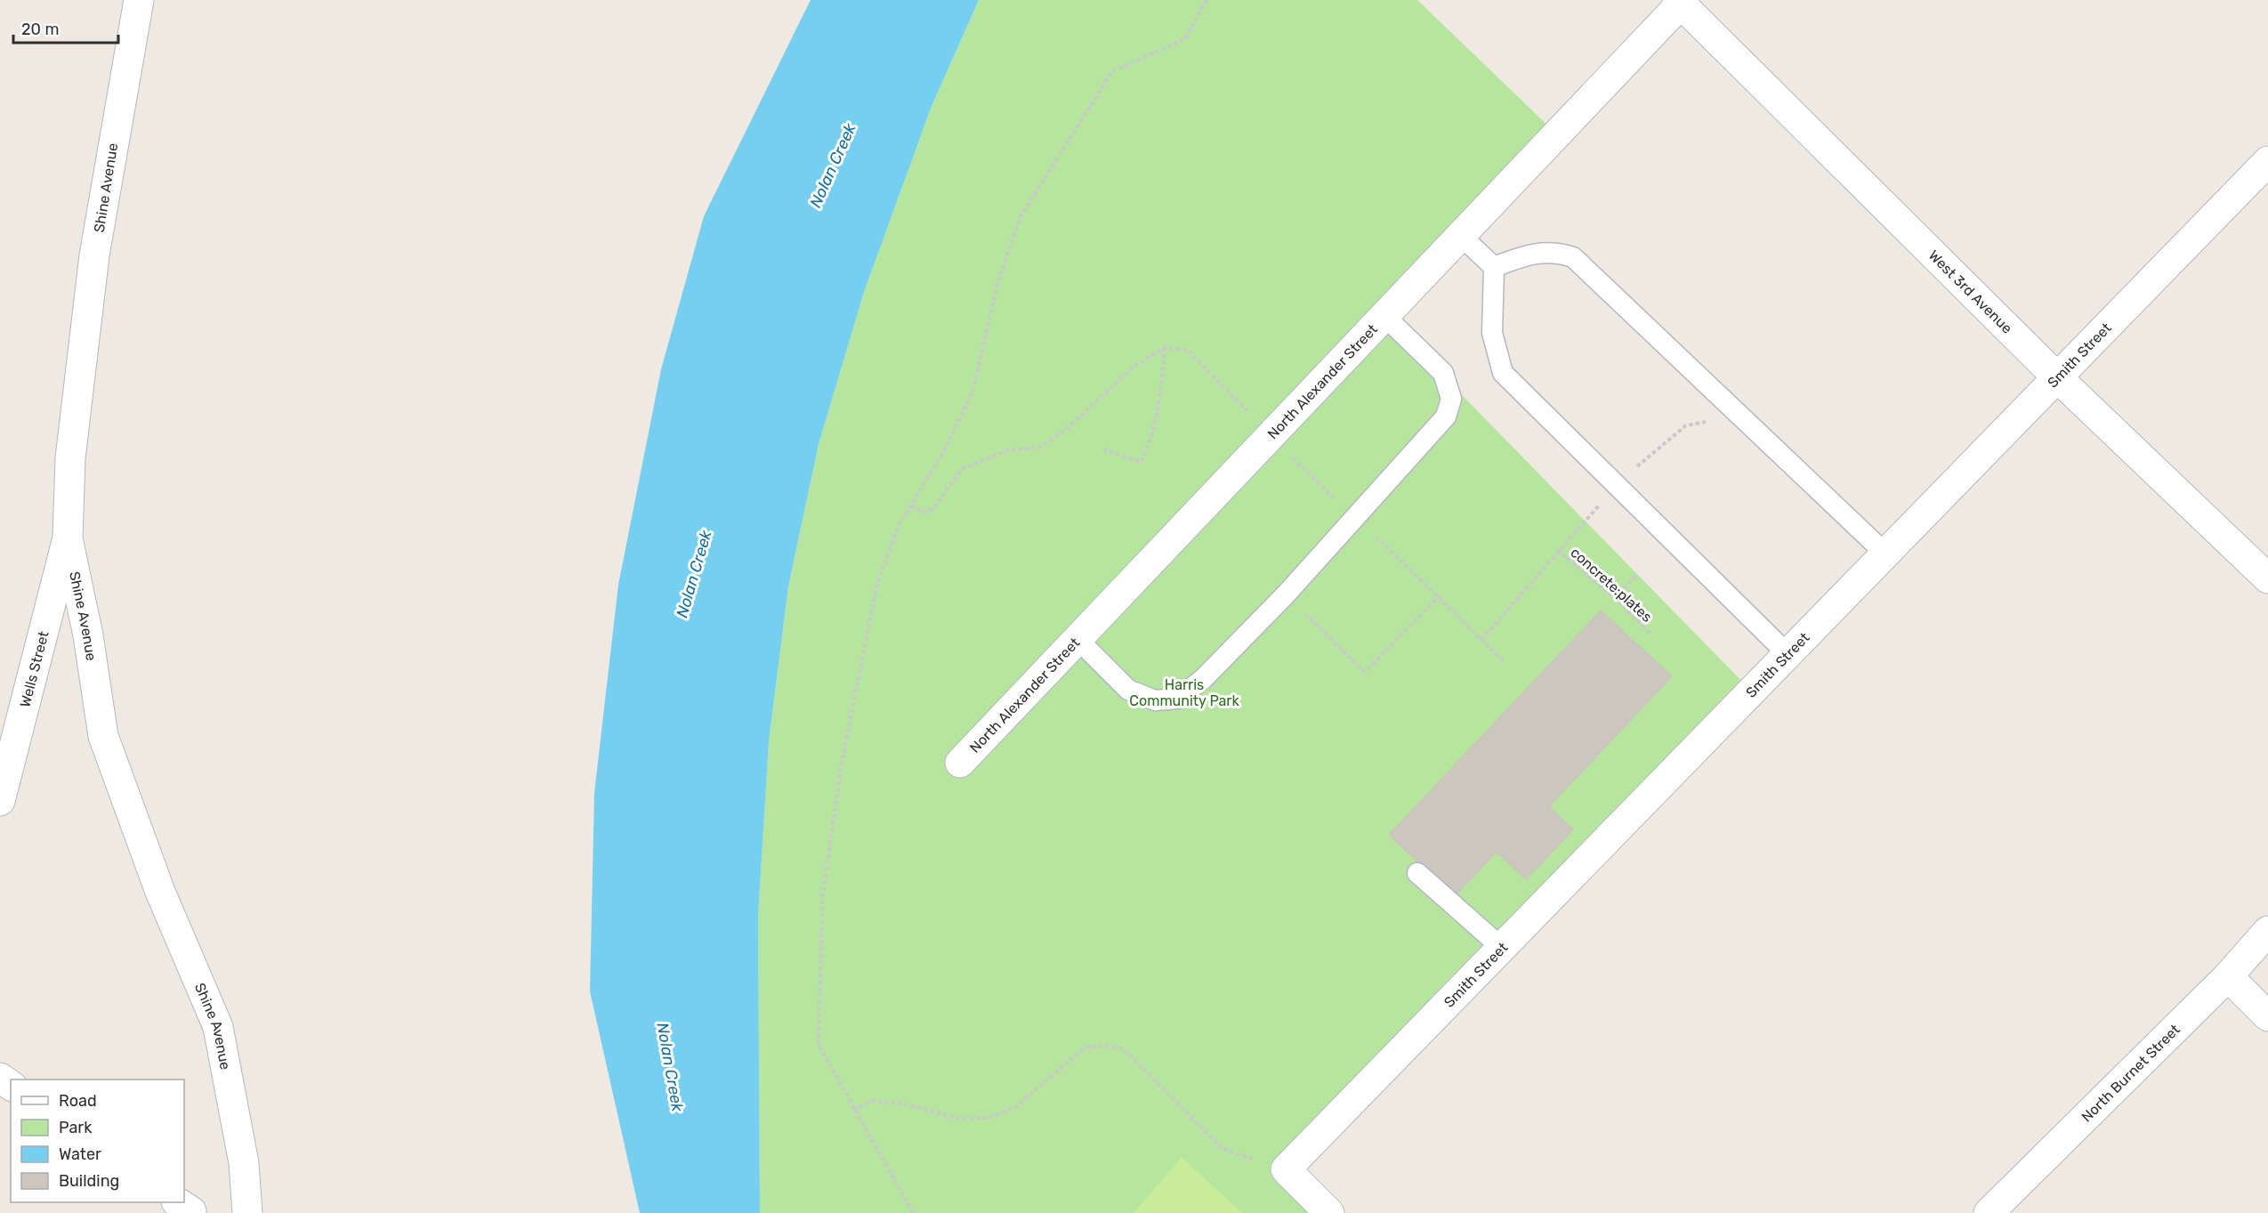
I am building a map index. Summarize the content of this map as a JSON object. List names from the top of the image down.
{
  "streets": {
    "street": [
      "Shine Avenue",
      "West 3rd Avenue",
      "Smith Street",
      "North Alexander Street",
      "Wells Street",
      "North Burnet Street"
    ],
    "path": ["concrete:plates"]
  },
  "crossings": [
    ["Shine Avenue", "Wells Street"],
    ["West 3rd Avenue", "Smith Street"],
    ["West 3rd Avenue", "North Alexander Street"]
  ],
  "water": ["Nolan Creek"],
  "parks": ["Harris Community Park"],
  "legend": [
    "Road",
    "Park",
    "Water",
    "Building"
  ],
  "scale_bar": "20 m"
}
